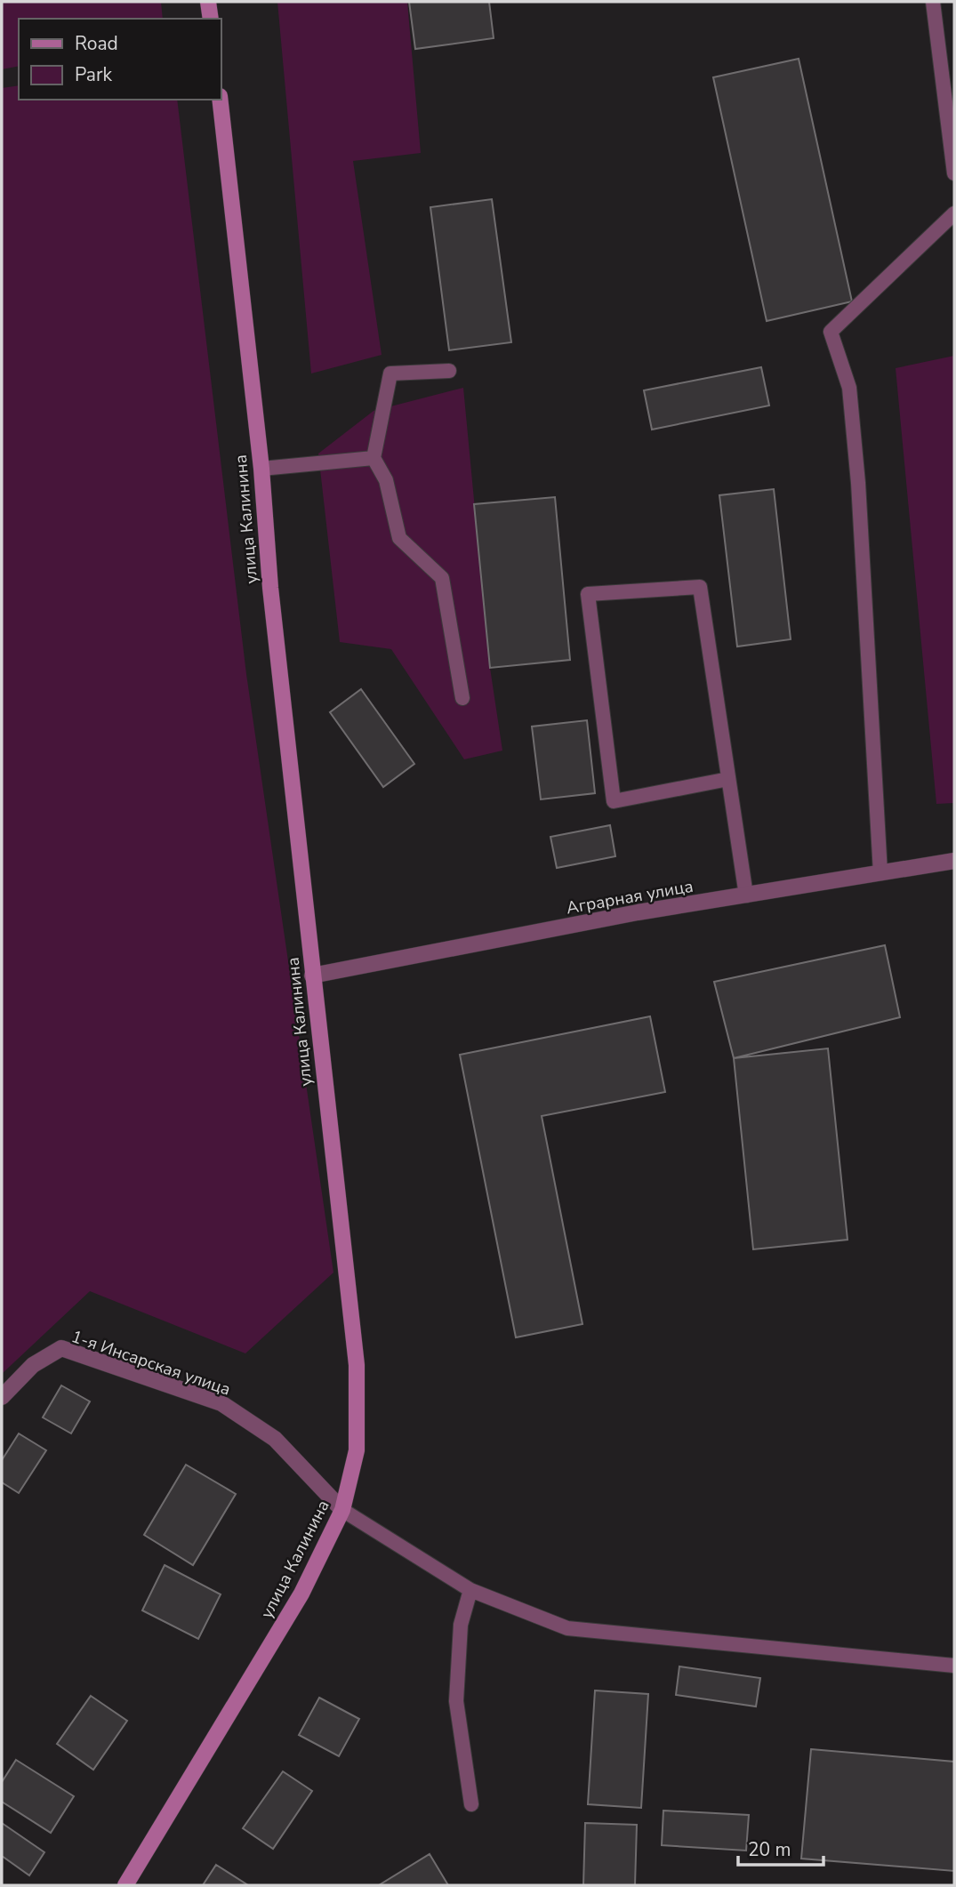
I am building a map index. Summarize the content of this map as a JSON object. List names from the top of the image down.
{
  "streets": {
    "main road": ["улица Калинина"],
    "street": ["Аграрная улица", "1-я Инсарская улица"]
  },
  "crossings": [
    ["улица Калинина", "Аграрная улица"],
    ["улица Калинина", "1-я Инсарская улица"]
  ],
  "legend": ["Road", "Park"],
  "scale_bar": "20 m"
}
